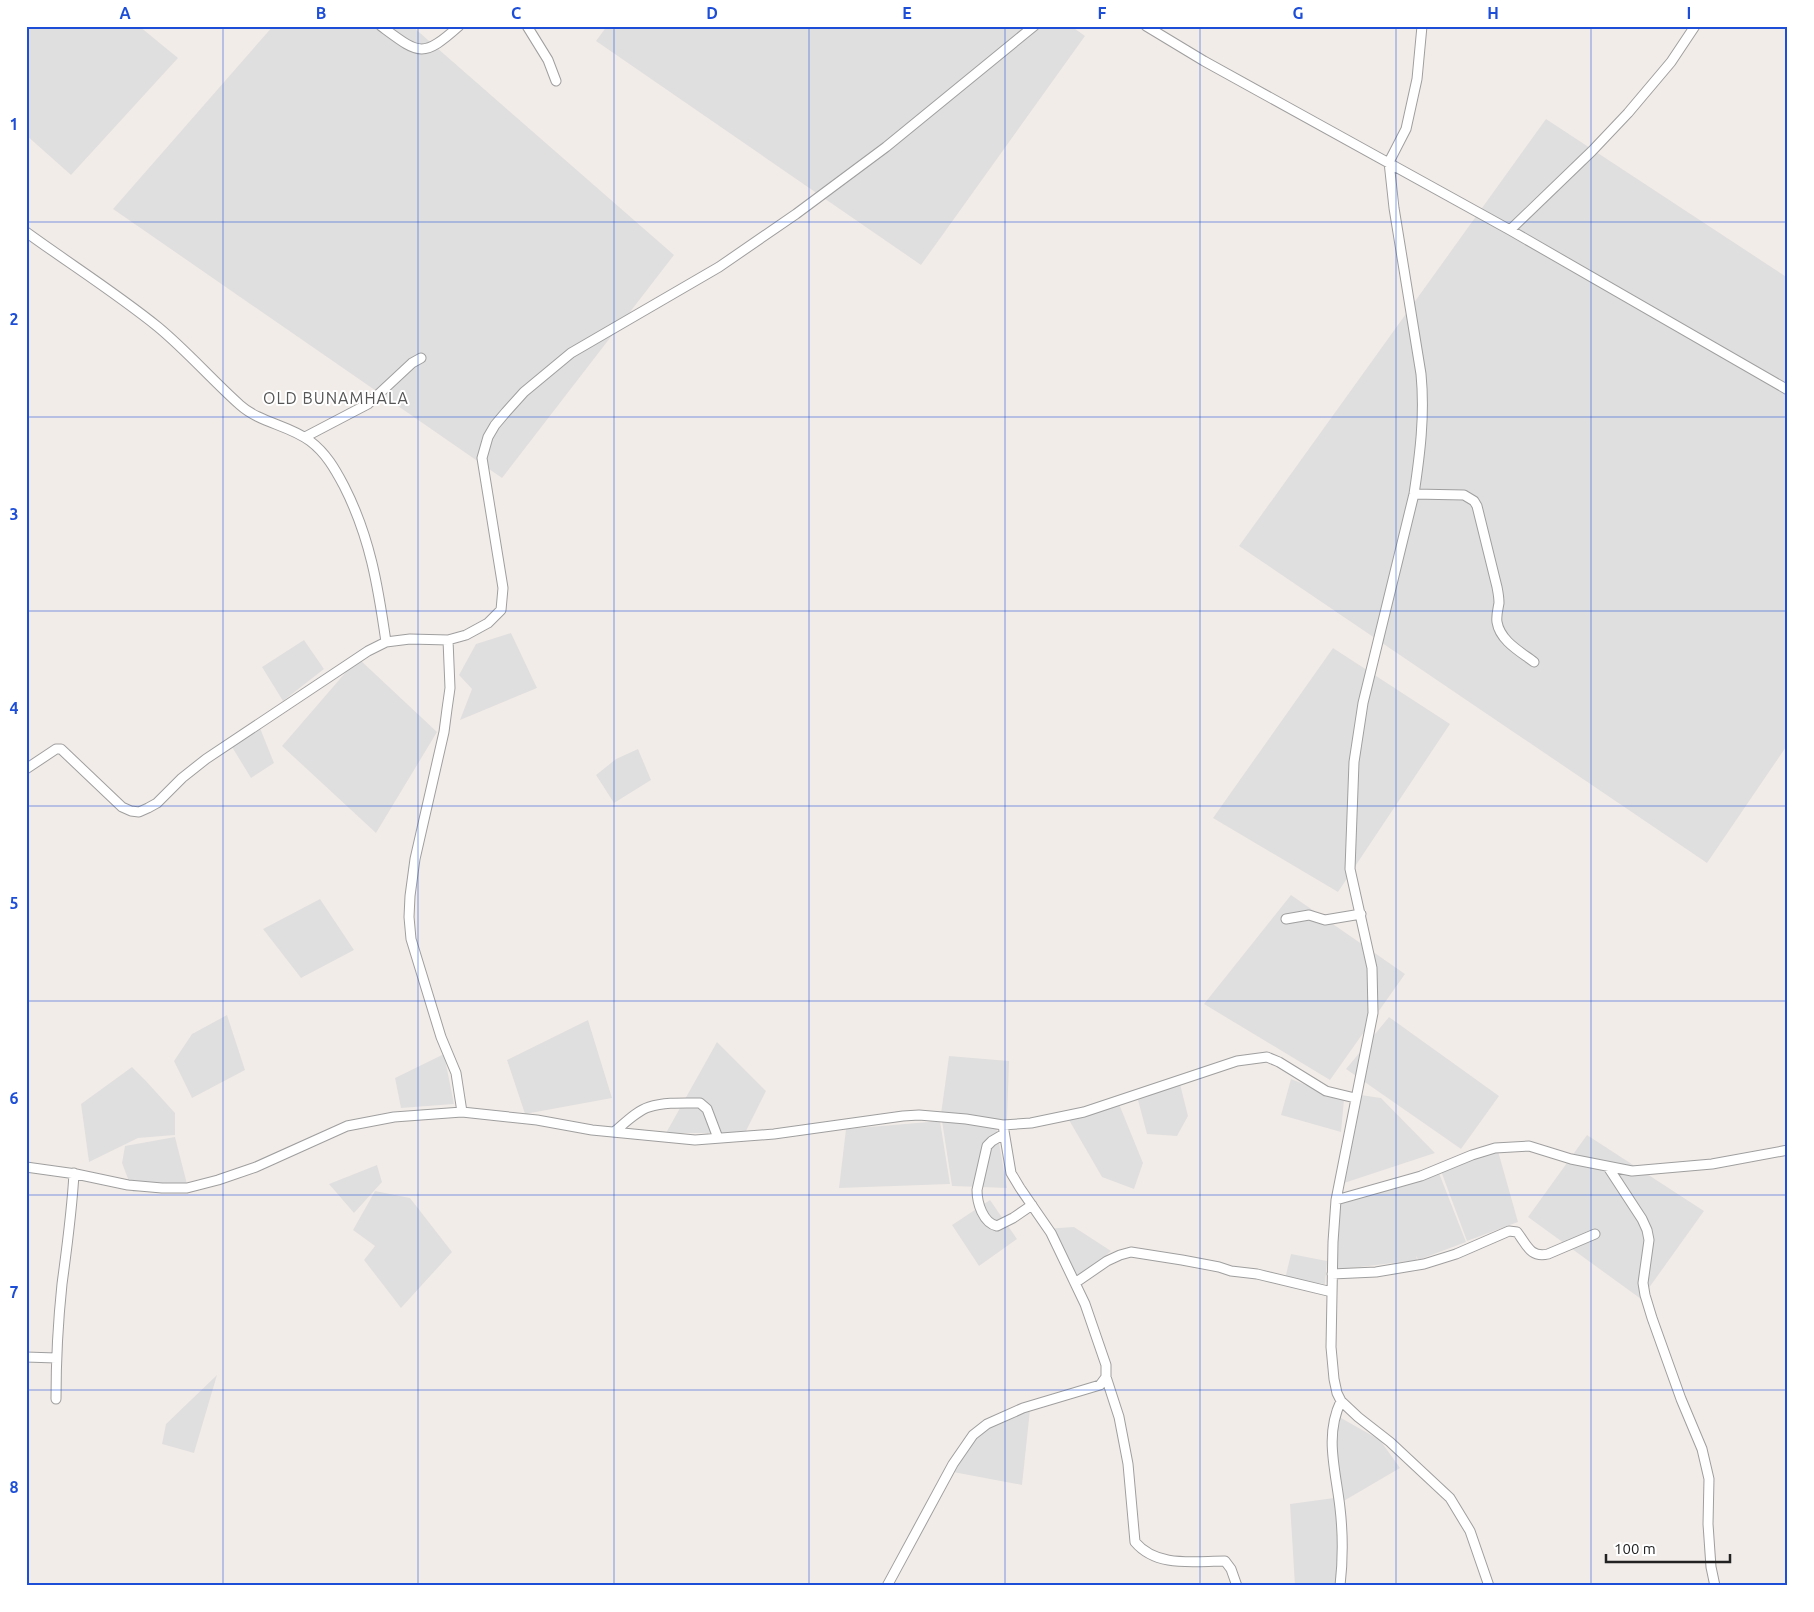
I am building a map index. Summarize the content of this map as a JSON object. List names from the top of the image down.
{
  "districts": ["OLD BUNAMHALA"],
  "scale_bar": "100 m",
  "grid": {
    "columns": [
      "A",
      "B",
      "C",
      "D",
      "E",
      "F",
      "G",
      "H",
      "I"
    ],
    "rows": [
      "1",
      "2",
      "3",
      "4",
      "5",
      "6",
      "7",
      "8"
    ]
  }
}
